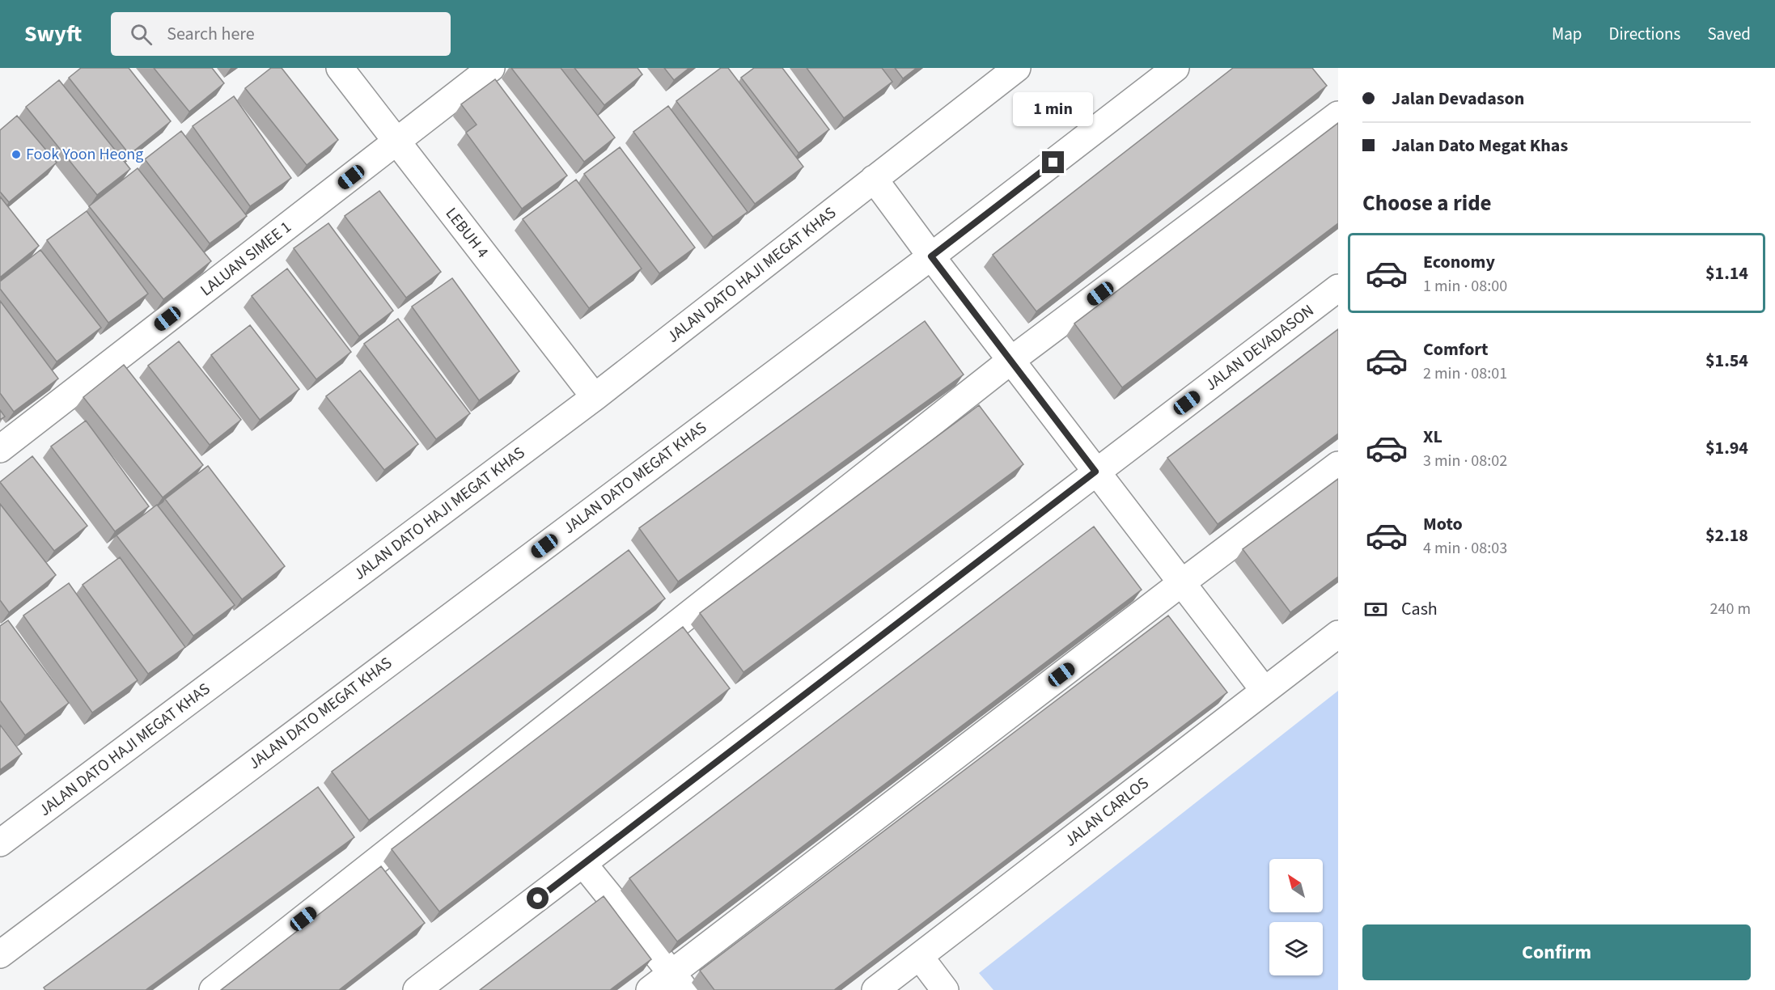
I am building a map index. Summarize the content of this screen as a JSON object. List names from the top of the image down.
{
  "streets": {
    "street": [
      "LEBUH 4",
      "LALUAN SIMEE 1",
      "JALAN DATO HAJI MEGAT KHAS",
      "JALAN DEVADASON",
      "JALAN DATO MEGAT KHAS",
      "JALAN CARLOS"
    ]
  },
  "crossings": [
    ["LEBUH 4", "LALUAN SIMEE 1"],
    ["LEBUH 4", "JALAN DATO HAJI MEGAT KHAS"]
  ],
  "places": ["Fook Yoon Heong"],
  "north": "top left",
  "page": {
    "header": "Swyft",
    "search": "Search here",
    "nav": ["Map", "Directions", "Saved"],
    "banner": ["Jalan Devadason", "Jalan Dato Megat Khas"],
    "bubble": "1 min",
    "heading": "Choose a ride",
    "list": [
      {
        "name": "Economy",
        "note": "1 min · 08:00",
        "value": "$1.14"
      },
      {
        "name": "Comfort",
        "note": "2 min · 08:01",
        "value": "$1.54"
      },
      {
        "name": "XL",
        "note": "3 min · 08:02",
        "value": "$1.94"
      },
      {
        "name": "Moto",
        "note": "4 min · 08:03",
        "value": "$2.18"
      }
    ],
    "pay": ["Cash", "240 m"],
    "buttons": "Confirm"
  }
}
